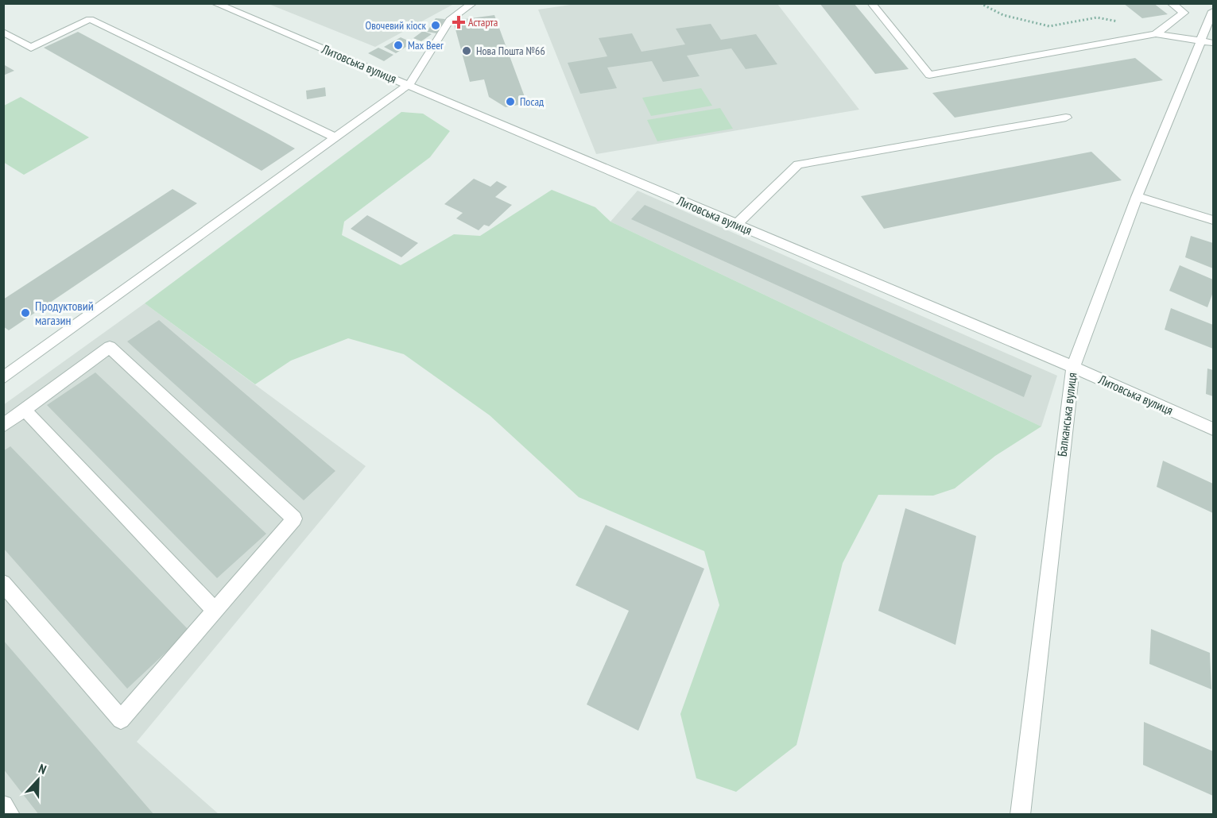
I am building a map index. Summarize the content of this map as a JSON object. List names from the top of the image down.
{
  "streets": {
    "street": ["Литовська вулиця", "Балканська вулиця"]
  },
  "crossings": [
    ["Литовська вулиця", "Балканська вулиця"]
  ],
  "places": {
    "health": ["Астарта"],
    "other": [
      "Овочевий кіоск",
      "Max Beer",
      "Нова Пошта №66",
      "Посад",
      "Продуктовий магазин"
    ]
  },
  "north": "top"
}
